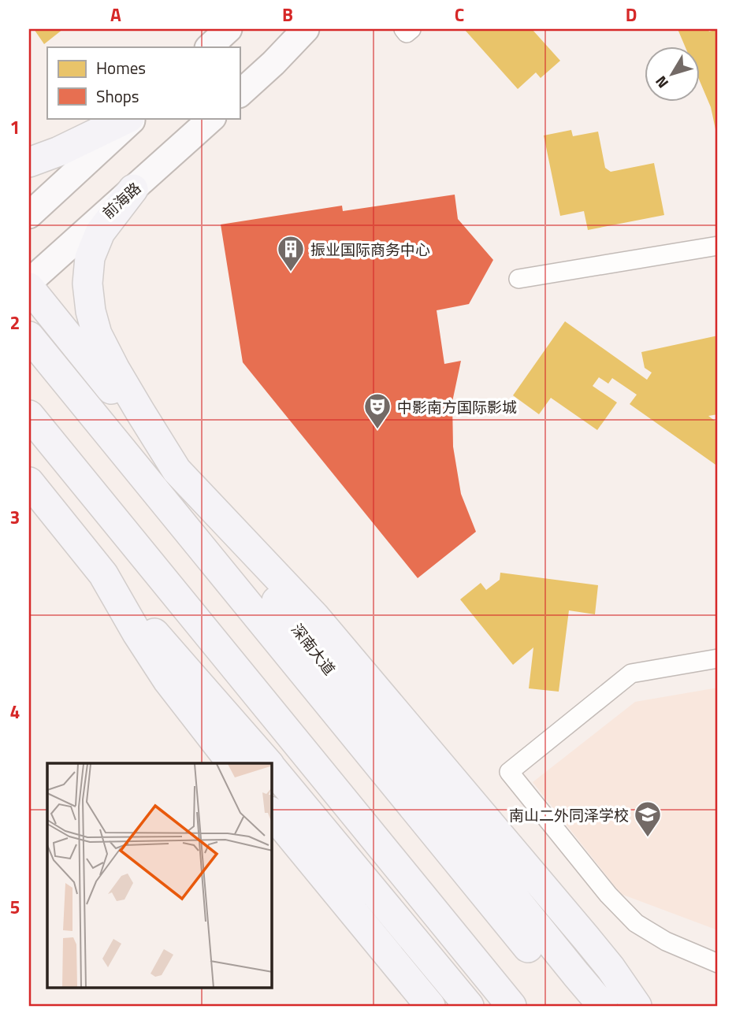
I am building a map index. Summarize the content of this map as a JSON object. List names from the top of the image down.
{
  "streets": {
    "main road": ["前海路", "深南大道"]
  },
  "places": {
    "building": ["振业国际商务中心"],
    "theatre": ["中影南方国际影城"],
    "school or university": ["南山二外同泽学校"]
  },
  "legend": ["Homes", "Shops"],
  "north": "bottom left",
  "grid": {
    "columns": [
      "A",
      "B",
      "C",
      "D"
    ],
    "rows": [
      "1",
      "2",
      "3",
      "4",
      "5"
    ]
  }
}
